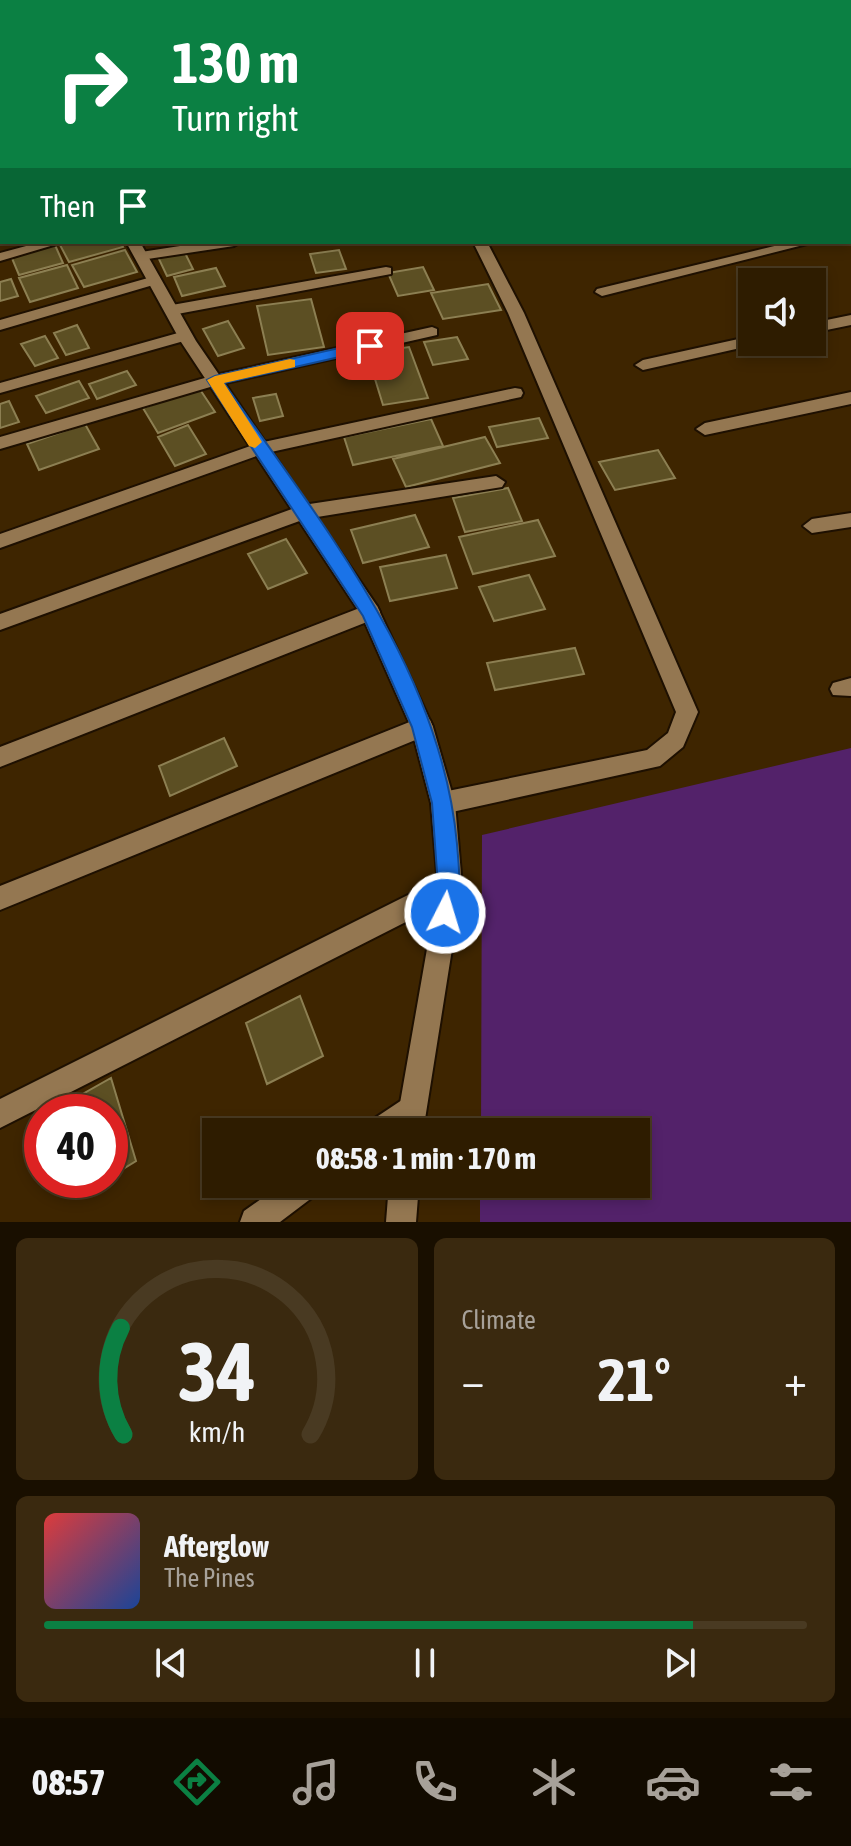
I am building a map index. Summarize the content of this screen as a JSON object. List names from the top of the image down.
{
  "page": {
    "turn": ["130 m", "Turn right"],
    "then": "Then",
    "limit": "40",
    "trip": "08:58 · 1 min · 170 m",
    "tile": "Climate",
    "heat": ["−", "21°", "+"],
    "song": ["Afterglow", "The Pines"],
    "tabs": "08:57",
    "gauge": ["34", "km/h"]
  }
}
